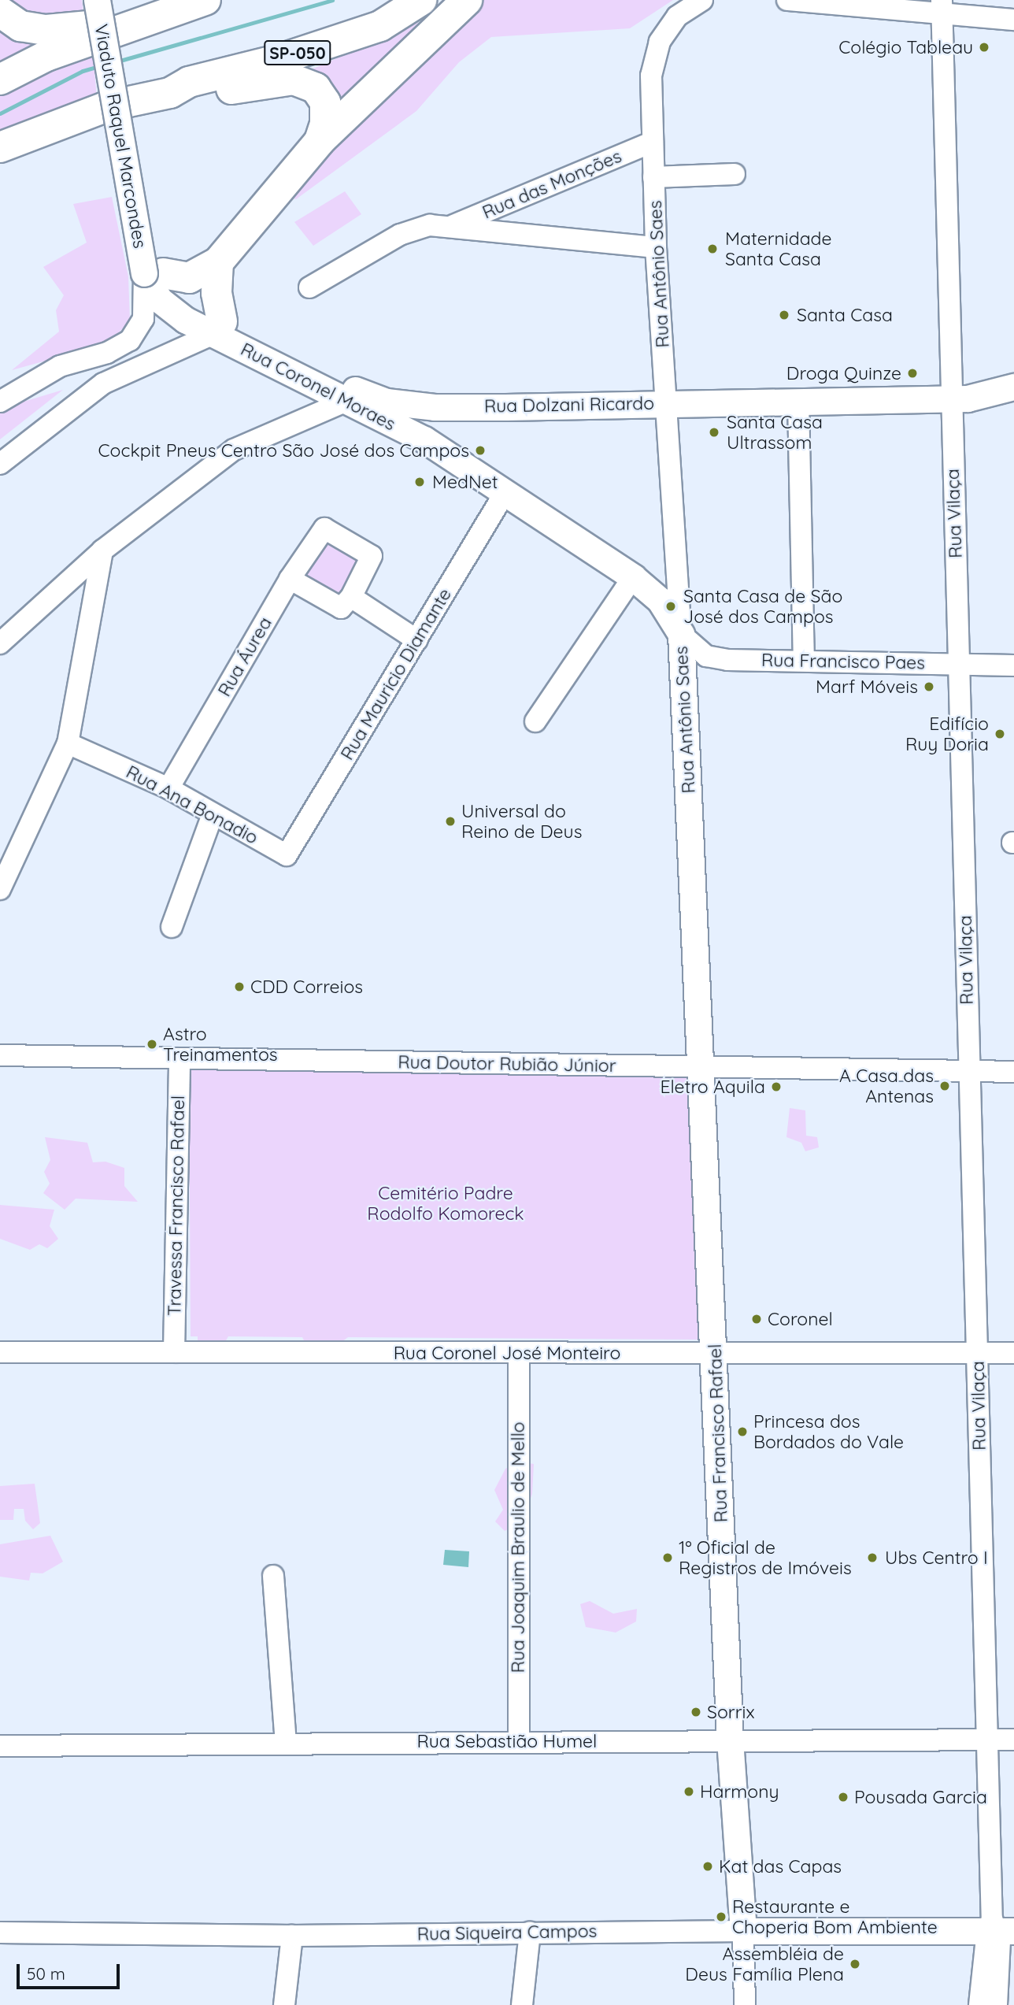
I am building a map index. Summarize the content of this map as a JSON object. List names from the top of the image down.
{
  "streets": {
    "highway": ["SP-050"],
    "main road": [
      "Viaduto Raquel Marcondes",
      "Rua Antônio Saes",
      "Rua Coronel Moraes",
      "Rua Dolzani Ricardo",
      "Rua Francisco Rafael",
      "Rua Siqueira Campos"
    ],
    "street": [
      "Rua das Monções",
      "Rua Vilaça",
      "Rua Áurea",
      "Rua Francisco Paes",
      "Rua Mauricio Diamante",
      "Rua Ana Bonadio",
      "Rua Doutor Rubião Júnior",
      "Travessa Francisco Rafael",
      "Rua Coronel José Monteiro",
      "Rua Joaquim Braulio de Mello",
      "Rua Sebastião Humel"
    ]
  },
  "crossings": [
    ["Viaduto Raquel Marcondes", "Rua Dolzani Ricardo"],
    ["Rua das Monções", "Rua Antônio Saes"],
    ["Rua Antônio Saes", "Rua Coronel Moraes"],
    ["Rua Antônio Saes", "Rua Dolzani Ricardo"],
    ["Rua Antônio Saes", "Rua Francisco Paes"],
    ["Rua Antônio Saes", "Rua Doutor Rubião Júnior"],
    ["Rua Antônio Saes", "Rua Francisco Rafael"],
    ["Rua Coronel Moraes", "Rua Dolzani Ricardo"],
    ["Rua Coronel Moraes", "Rua Francisco Paes"],
    ["Rua Coronel Moraes", "Rua Mauricio Diamante"],
    ["Rua Dolzani Ricardo", "Rua Vilaça"],
    ["Rua Vilaça", "Rua Francisco Paes"],
    ["Rua Vilaça", "Rua Doutor Rubião Júnior"],
    ["Rua Vilaça", "Rua Coronel José Monteiro"],
    ["Rua Vilaça", "Rua Sebastião Humel"],
    ["Rua Vilaça", "Rua Siqueira Campos"],
    ["Rua Áurea", "Rua Ana Bonadio"],
    ["Rua Mauricio Diamante", "Rua Ana Bonadio"],
    ["Rua Doutor Rubião Júnior", "Travessa Francisco Rafael"],
    ["Rua Doutor Rubião Júnior", "Rua Francisco Rafael"],
    ["Travessa Francisco Rafael", "Rua Coronel José Monteiro"],
    ["Rua Coronel José Monteiro", "Rua Francisco Rafael"],
    ["Rua Coronel José Monteiro", "Rua Joaquim Braulio de Mello"],
    ["Rua Francisco Rafael", "Rua Sebastião Humel"],
    ["Rua Francisco Rafael", "Rua Siqueira Campos"],
    ["Rua Joaquim Braulio de Mello", "Rua Sebastião Humel"]
  ],
  "parks": ["Cemitério Padre Rodolfo Komoreck"],
  "places": [
    "Colégio Tableau",
    "Maternidade Santa Casa",
    "Santa Casa",
    "Droga Quinze",
    "Santa Casa Ultrassom",
    "Cockpit Pneus Centro São José dos Campos",
    "MedNet",
    "Santa Casa de São José dos Campos",
    "Marf Móveis",
    "Edifício Ruy Doria",
    "Universal do Reino de Deus",
    "CDD Correios",
    "Astro Treinamentos",
    "A Casa das Antenas",
    "Eletro Aquila",
    "Coronel",
    "Princesa dos Bordados do Vale",
    "1º Oficial de Registros de Imóveis",
    "Ubs Centro I",
    "Sorrix",
    "Harmony",
    "Pousada Garcia",
    "Kat das Capas",
    "Restaurante e Choperia Bom Ambiente",
    "Assembléia de Deus Família Plena"
  ],
  "scale_bar": "50 m"
}
